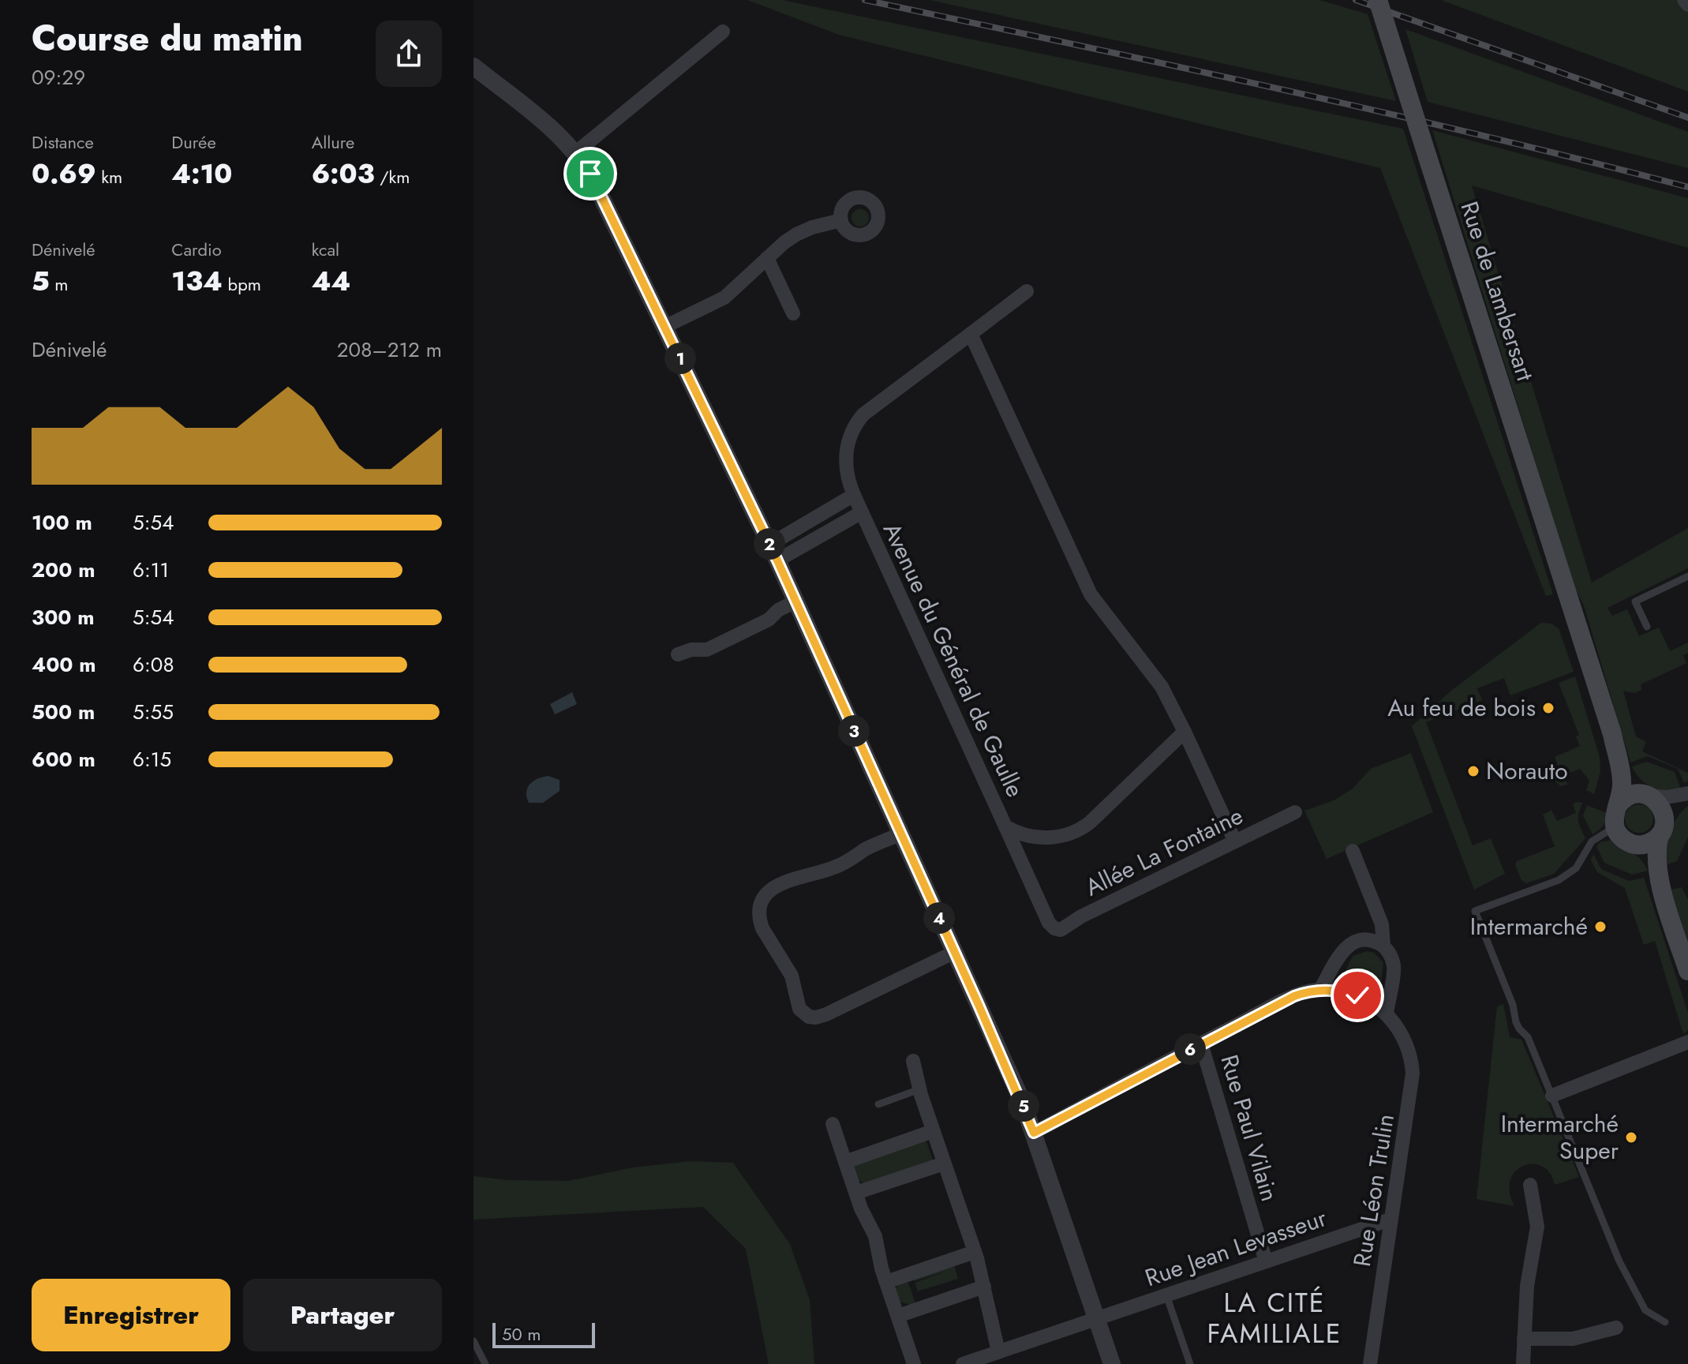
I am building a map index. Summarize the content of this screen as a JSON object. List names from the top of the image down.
{
  "streets": {
    "main road": ["Rue de Lambersart"],
    "street": [
      "Avenue du Général de Gaulle",
      "Allée La Fontaine",
      "Rue Paul Vilain",
      "Rue Léon Trulin",
      "Rue Jean Levasseur"
    ]
  },
  "crossings": [
    ["Avenue du Général de Gaulle", "Allée La Fontaine"],
    ["Rue Paul Vilain", "Rue Jean Levasseur"],
    ["Rue Léon Trulin", "Rue Jean Levasseur"]
  ],
  "districts": ["LA CITÉ FAMILIALE"],
  "places": [
    "Au feu de bois",
    "Norauto",
    "Intermarché",
    "Intermarché Super"
  ],
  "scale_bar": "50 m",
  "page": {
    "heading": ["Course du matin", "09:29"],
    "stats": [
      ["Distance", "0.69 km"],
      ["Durée", "4:10"],
      ["Allure", "6:03 /km"],
      ["Dénivelé", "5 m"],
      ["Cardio", "134 bpm"],
      ["kcal", "44"]
    ],
    "chart": ["Dénivelé", "208–212 m"],
    "pins": [
      "1",
      "2",
      "3",
      "4",
      "6",
      "5"
    ],
    "list": [
      {
        "name": "100 m",
        "note": "5:54"
      },
      {
        "name": "200 m",
        "note": "6:11"
      },
      {
        "name": "300 m",
        "note": "5:54"
      },
      {
        "name": "400 m",
        "note": "6:08"
      },
      {
        "name": "500 m",
        "note": "5:55"
      },
      {
        "name": "600 m",
        "note": "6:15"
      }
    ],
    "buttons": ["Enregistrer", "Partager"],
    "scale": "50 m"
  }
}
